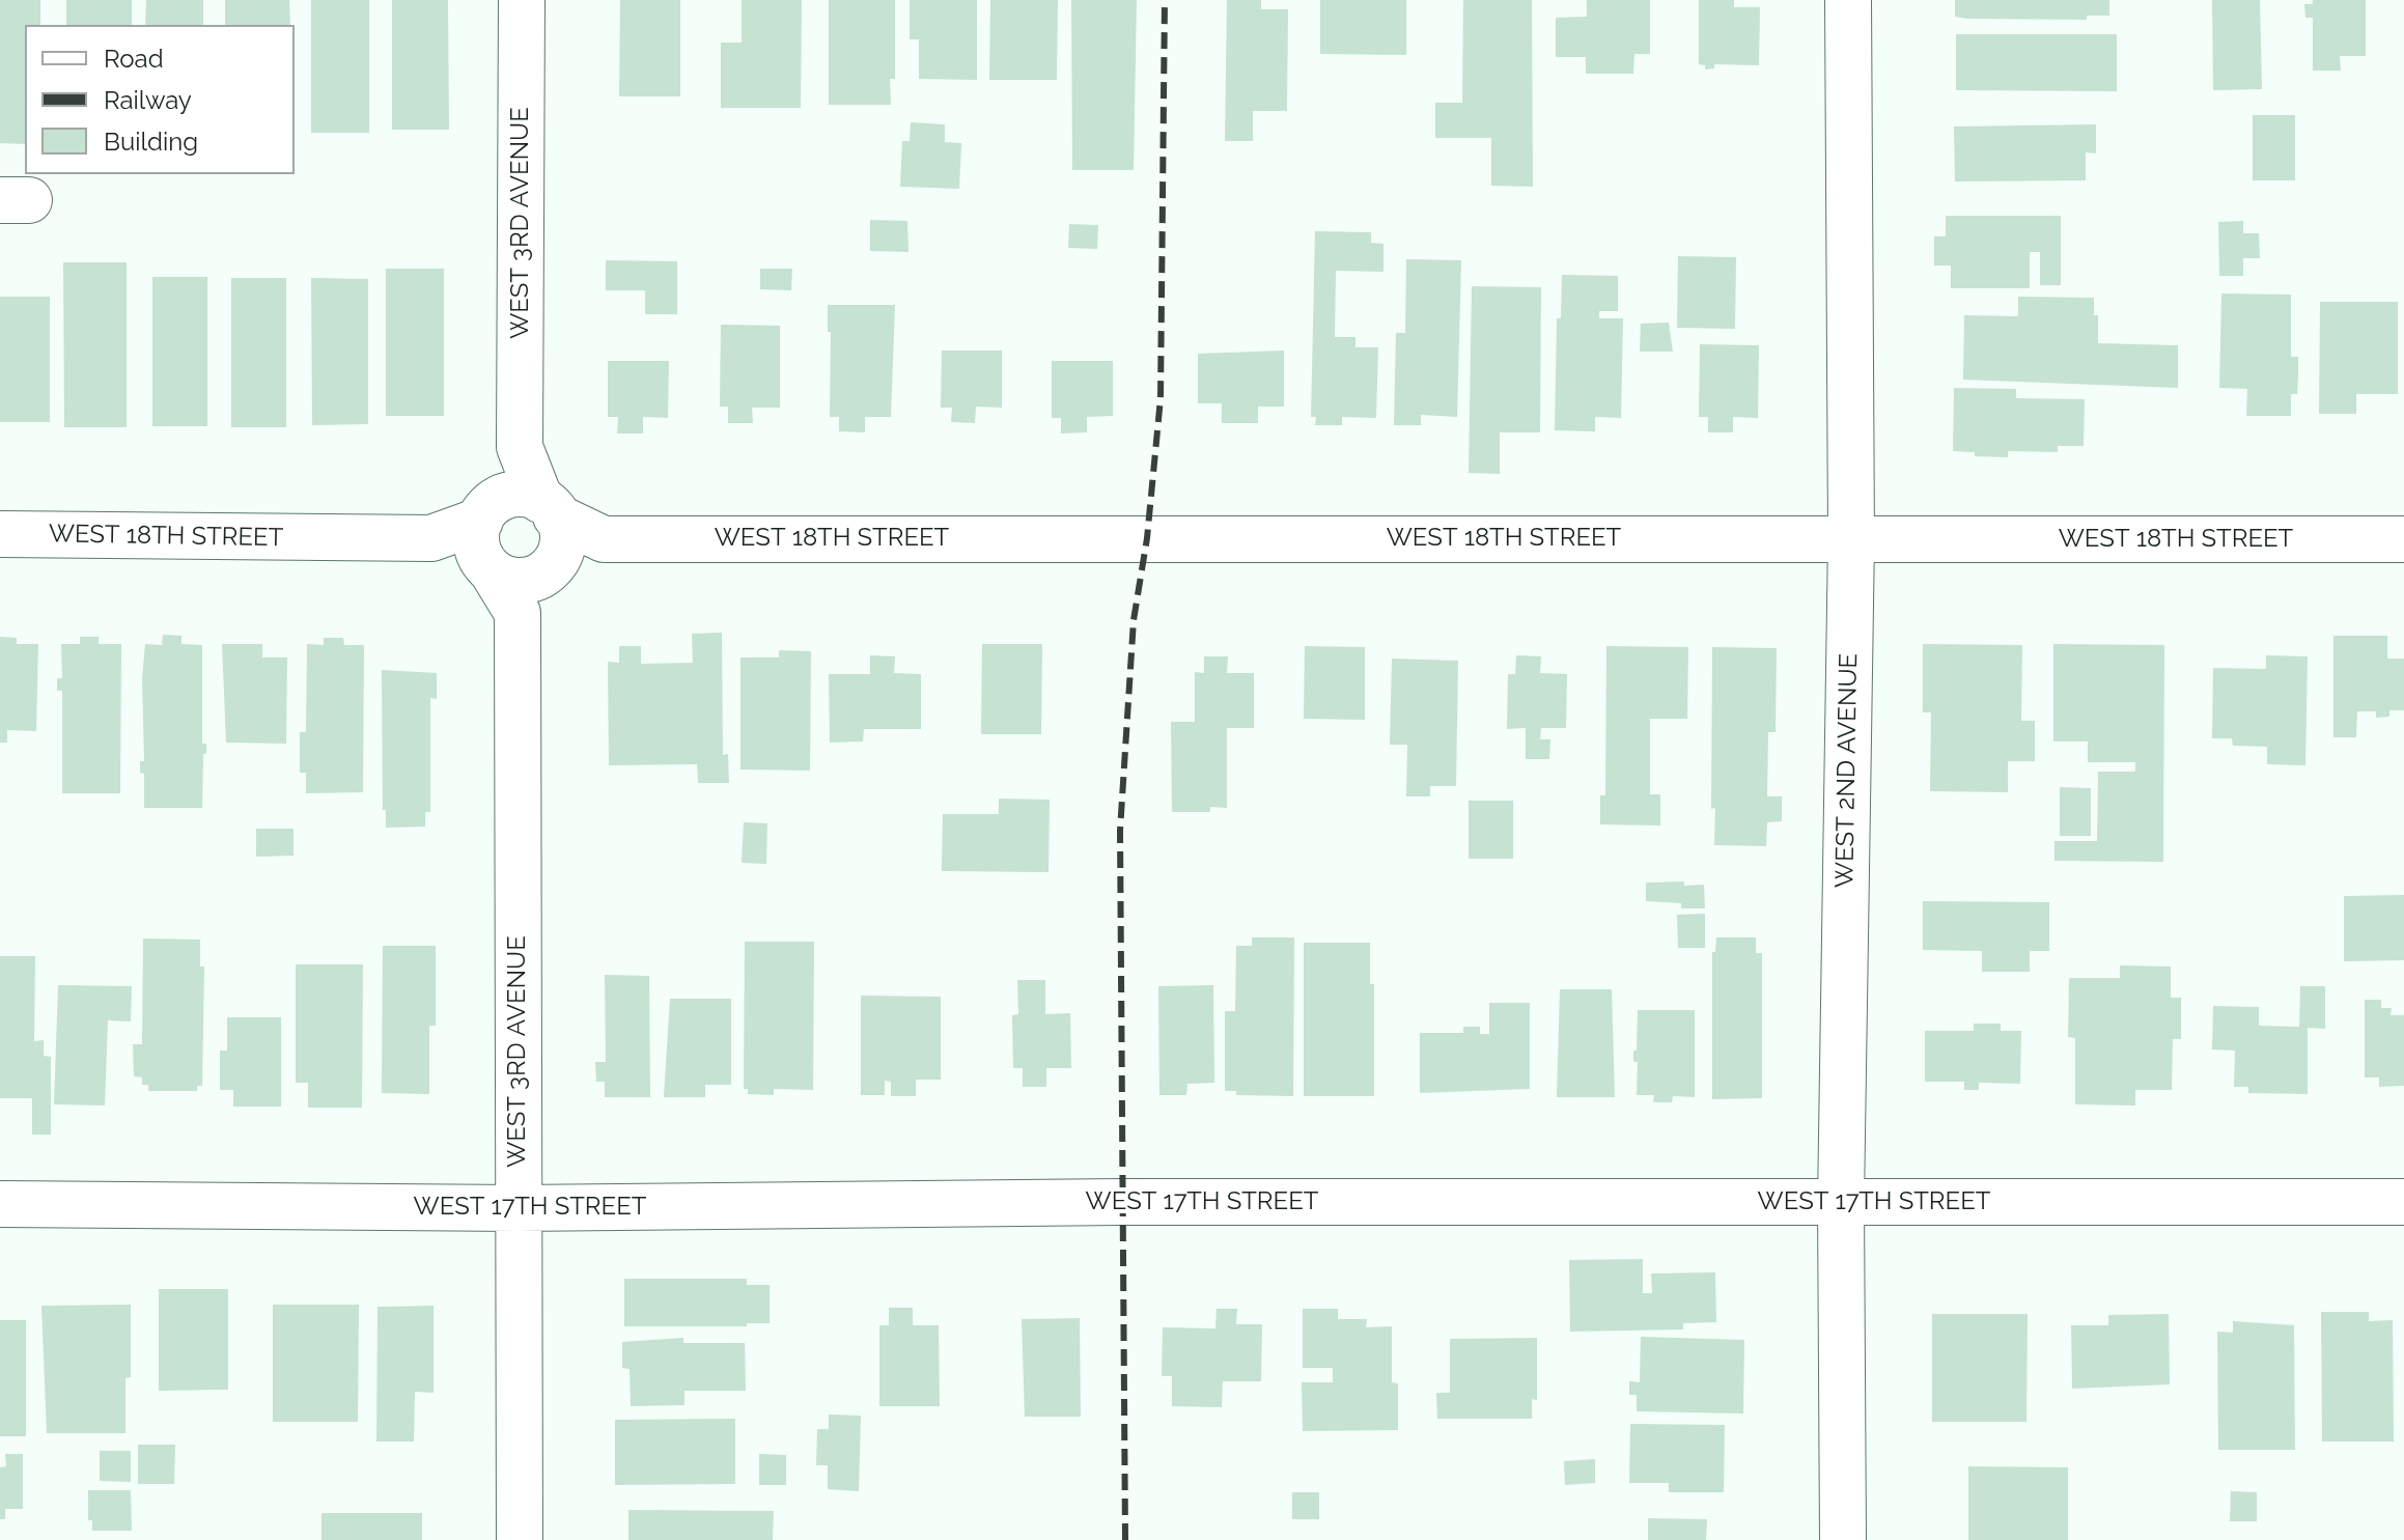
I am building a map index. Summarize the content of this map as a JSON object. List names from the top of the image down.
{
  "streets": {
    "street": [
      "WEST 3RD AVENUE",
      "WEST 18TH STREET",
      "WEST 2ND AVENUE",
      "WEST 17TH STREET"
    ]
  },
  "crossings": [
    ["WEST 3RD AVENUE", "WEST 18TH STREET"],
    ["WEST 3RD AVENUE", "WEST 17TH STREET"],
    ["WEST 18TH STREET", "WEST 2ND AVENUE"],
    ["WEST 2ND AVENUE", "WEST 17TH STREET"]
  ],
  "legend": ["Road", "Railway", "Building"]
}
